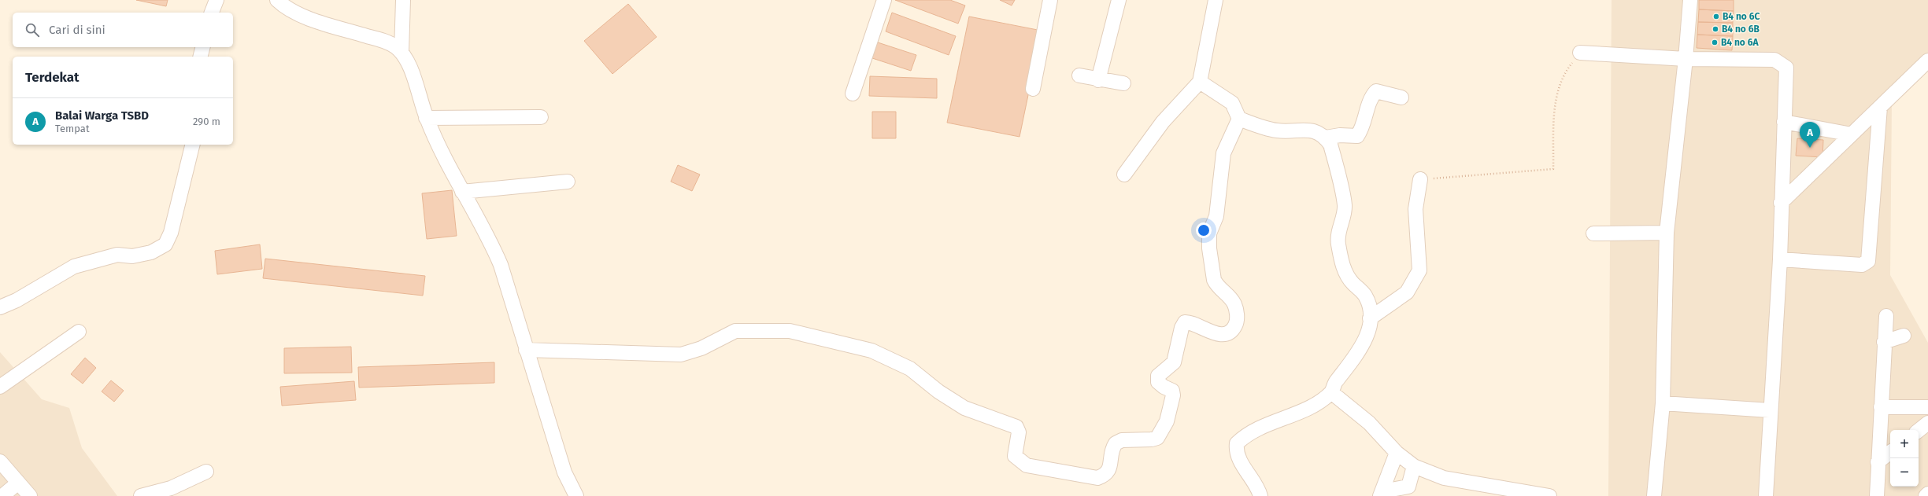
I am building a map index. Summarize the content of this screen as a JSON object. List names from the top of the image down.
{
  "places": ["B4 no 6C", "B4 no 6B", "B4 no 6A"],
  "page": {
    "search": "Cari di sini",
    "heading": "Terdekat",
    "list": [
      {
        "mark": "A",
        "name": "Balai Warga TSBD",
        "note": "Tempat",
        "value": "290 m"
      }
    ],
    "pins": "A",
    "map_buttons": ["+", "−"]
  }
}
